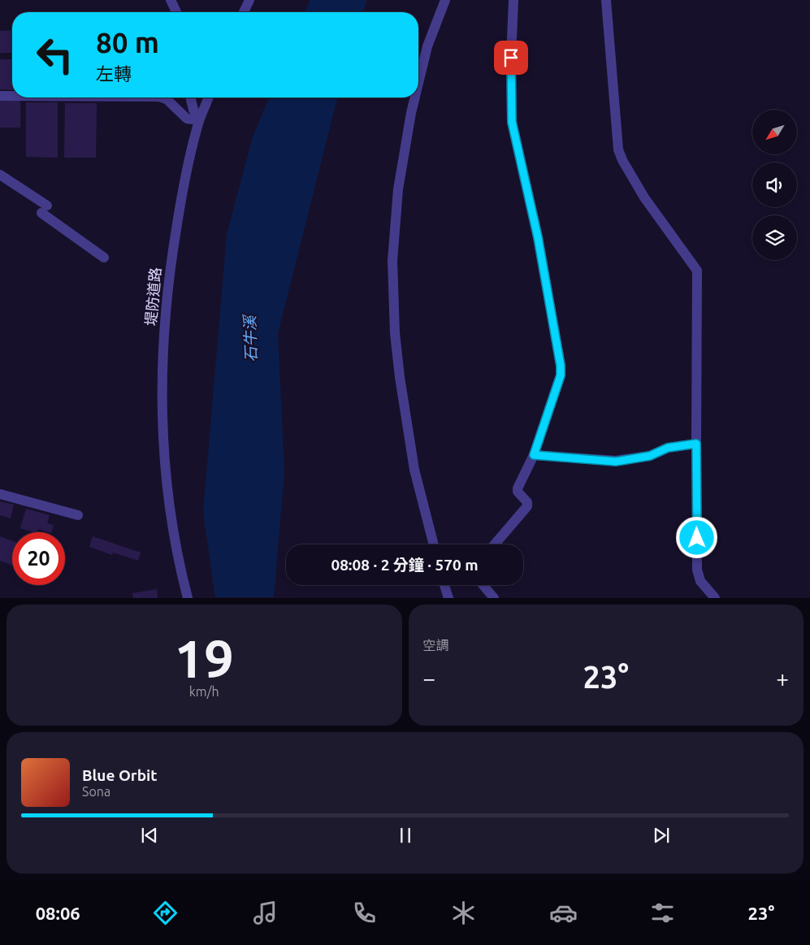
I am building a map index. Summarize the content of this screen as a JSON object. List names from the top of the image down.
{
  "streets": {
    "street": ["堤防道路"]
  },
  "water": ["石牛溪"],
  "north": "bottom left",
  "page": {
    "turn": ["80 m", "左轉"],
    "limit": "20",
    "trip": "08:08 · 2 分鐘 · 570 m",
    "tile": [
      ["19", "km/h"],
      "空調"
    ],
    "heat": ["−", "23°", "+"],
    "song": ["Blue Orbit", "Sona"],
    "tabs": ["08:06", "23°"]
  }
}
